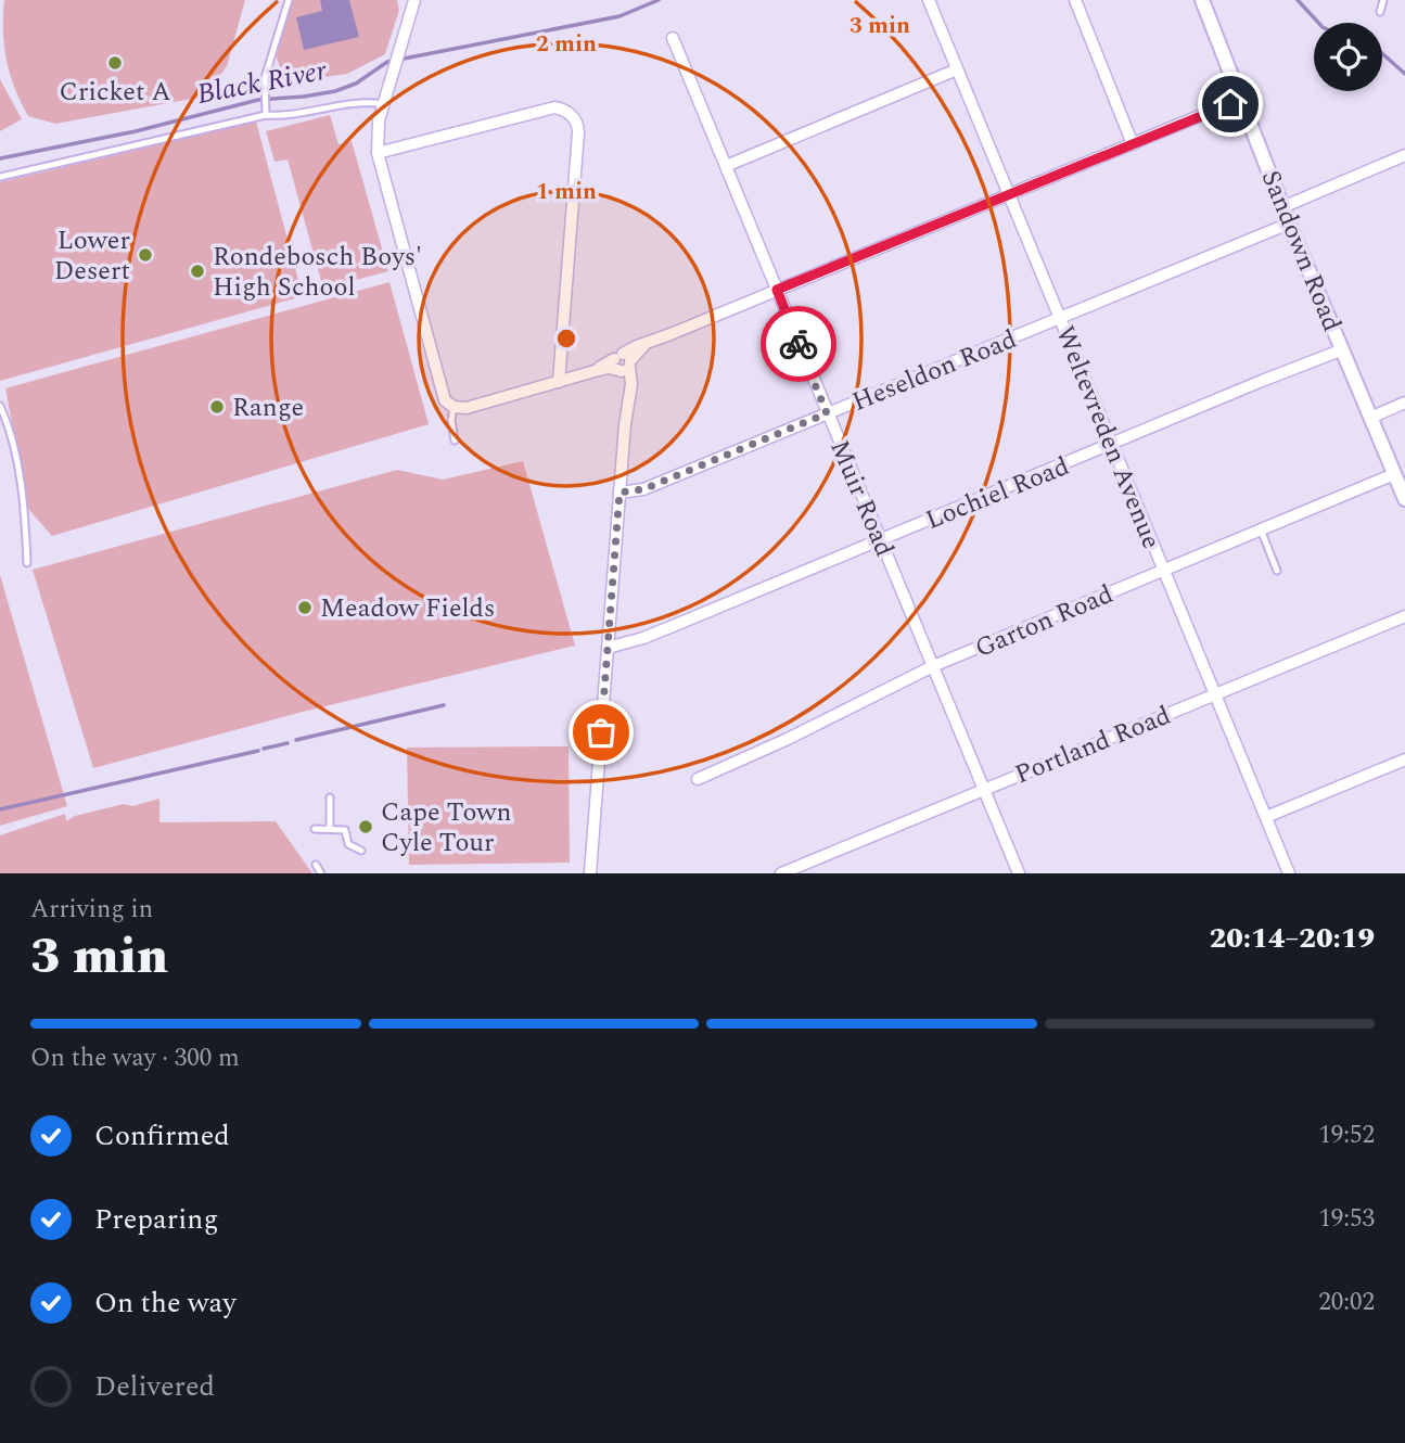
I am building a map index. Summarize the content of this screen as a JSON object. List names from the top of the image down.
{
  "streets": {
    "street": [
      "Sandown Road",
      "Heseldon Road",
      "Weltevreden Avenue",
      "Lochiel Road",
      "Muir Road",
      "Garton Road",
      "Portland Road"
    ]
  },
  "crossings": [
    ["Sandown Road", "Heseldon Road"],
    ["Sandown Road", "Lochiel Road"],
    ["Sandown Road", "Garton Road"],
    ["Heseldon Road", "Weltevreden Avenue"],
    ["Heseldon Road", "Muir Road"],
    ["Weltevreden Avenue", "Lochiel Road"],
    ["Weltevreden Avenue", "Garton Road"],
    ["Weltevreden Avenue", "Portland Road"],
    ["Lochiel Road", "Muir Road"],
    ["Muir Road", "Garton Road"],
    ["Muir Road", "Portland Road"]
  ],
  "water": ["Black River"],
  "places": [
    "Cricket A",
    "Lower Desert",
    "Rondebosch Boys' High School",
    "Range",
    "Meadow Fields",
    "Cape Town Cyle Tour"
  ],
  "page": {
    "heading": ["3 min", "Arriving in", "20:14–20:19"],
    "bar": "On the way · 300 m",
    "list": [
      ["Confirmed", "19:52"],
      ["Preparing", "19:53"],
      ["On the way", "20:02"],
      "Delivered"
    ]
  },
  "rings": ["3 min", "2 min", "1 min"]
}
